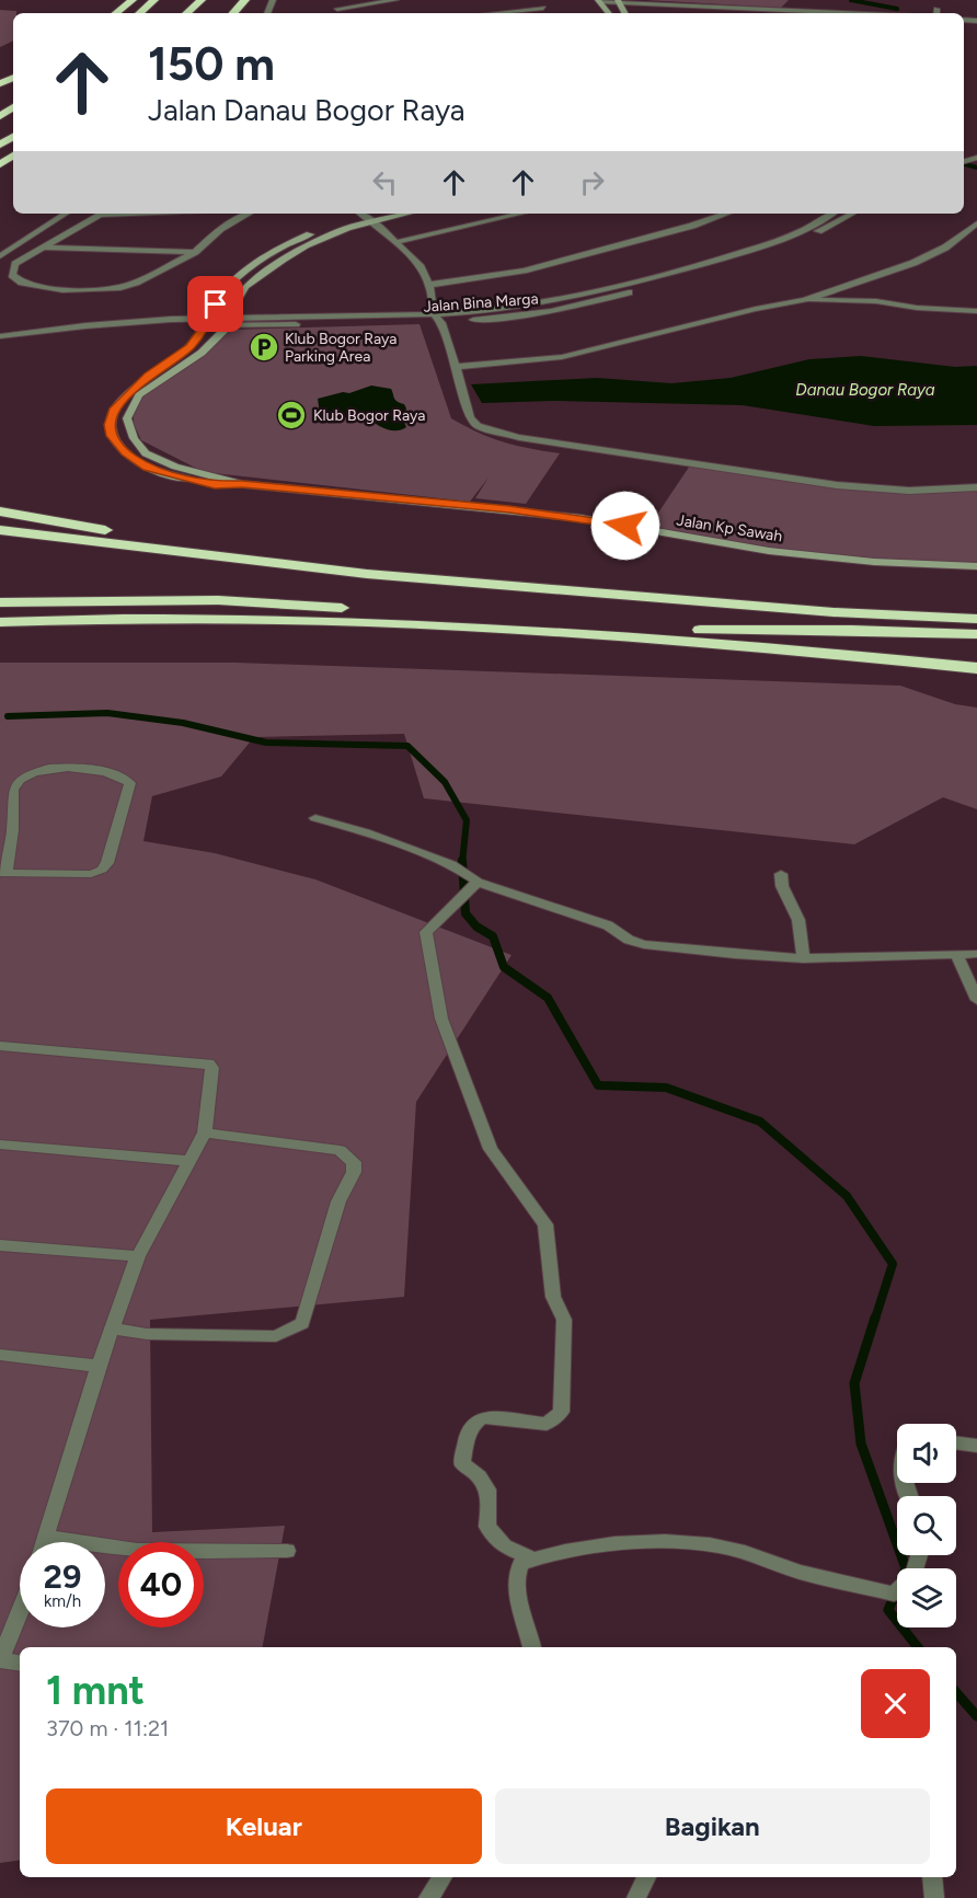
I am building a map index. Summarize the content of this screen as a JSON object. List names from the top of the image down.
{
  "streets": {
    "street": ["Jalan Bina Marga", "Jalan Kp Sawah"]
  },
  "water": ["Danau Bogor Raya"],
  "places": {
    "parking": ["Klub Bogor Raya Parking Area"],
    "sports": ["Klub Bogor Raya"]
  },
  "page": {
    "turn": ["150 m", "Jalan Danau Bogor Raya"],
    "speed": "29 km/h",
    "limit": "40",
    "heading": ["1 mnt", "370 m · 11:21"],
    "buttons": ["Keluar", "Bagikan"]
  }
}
